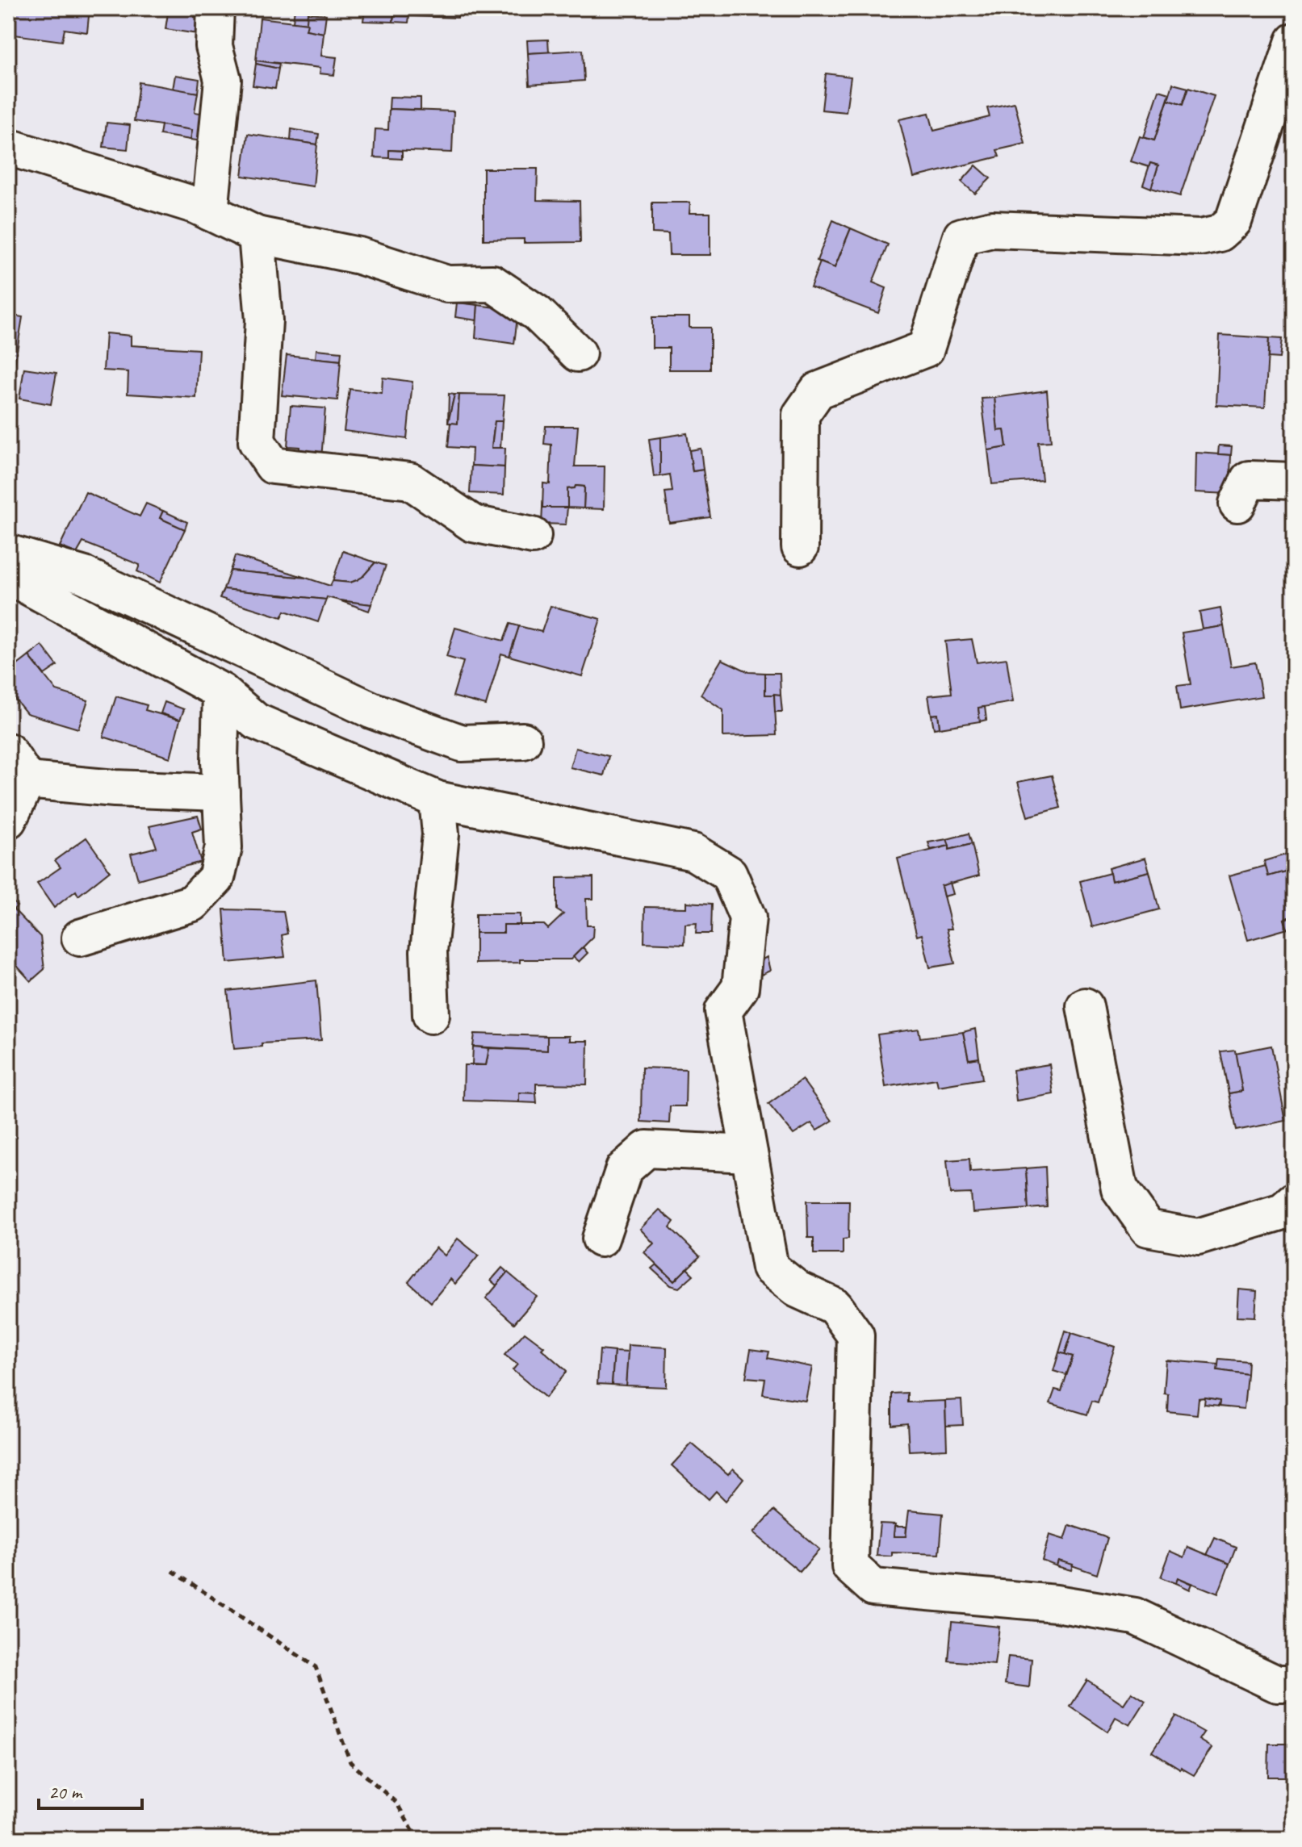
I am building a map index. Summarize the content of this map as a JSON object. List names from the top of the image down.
{
  "scale_bar": "20 m"
}
